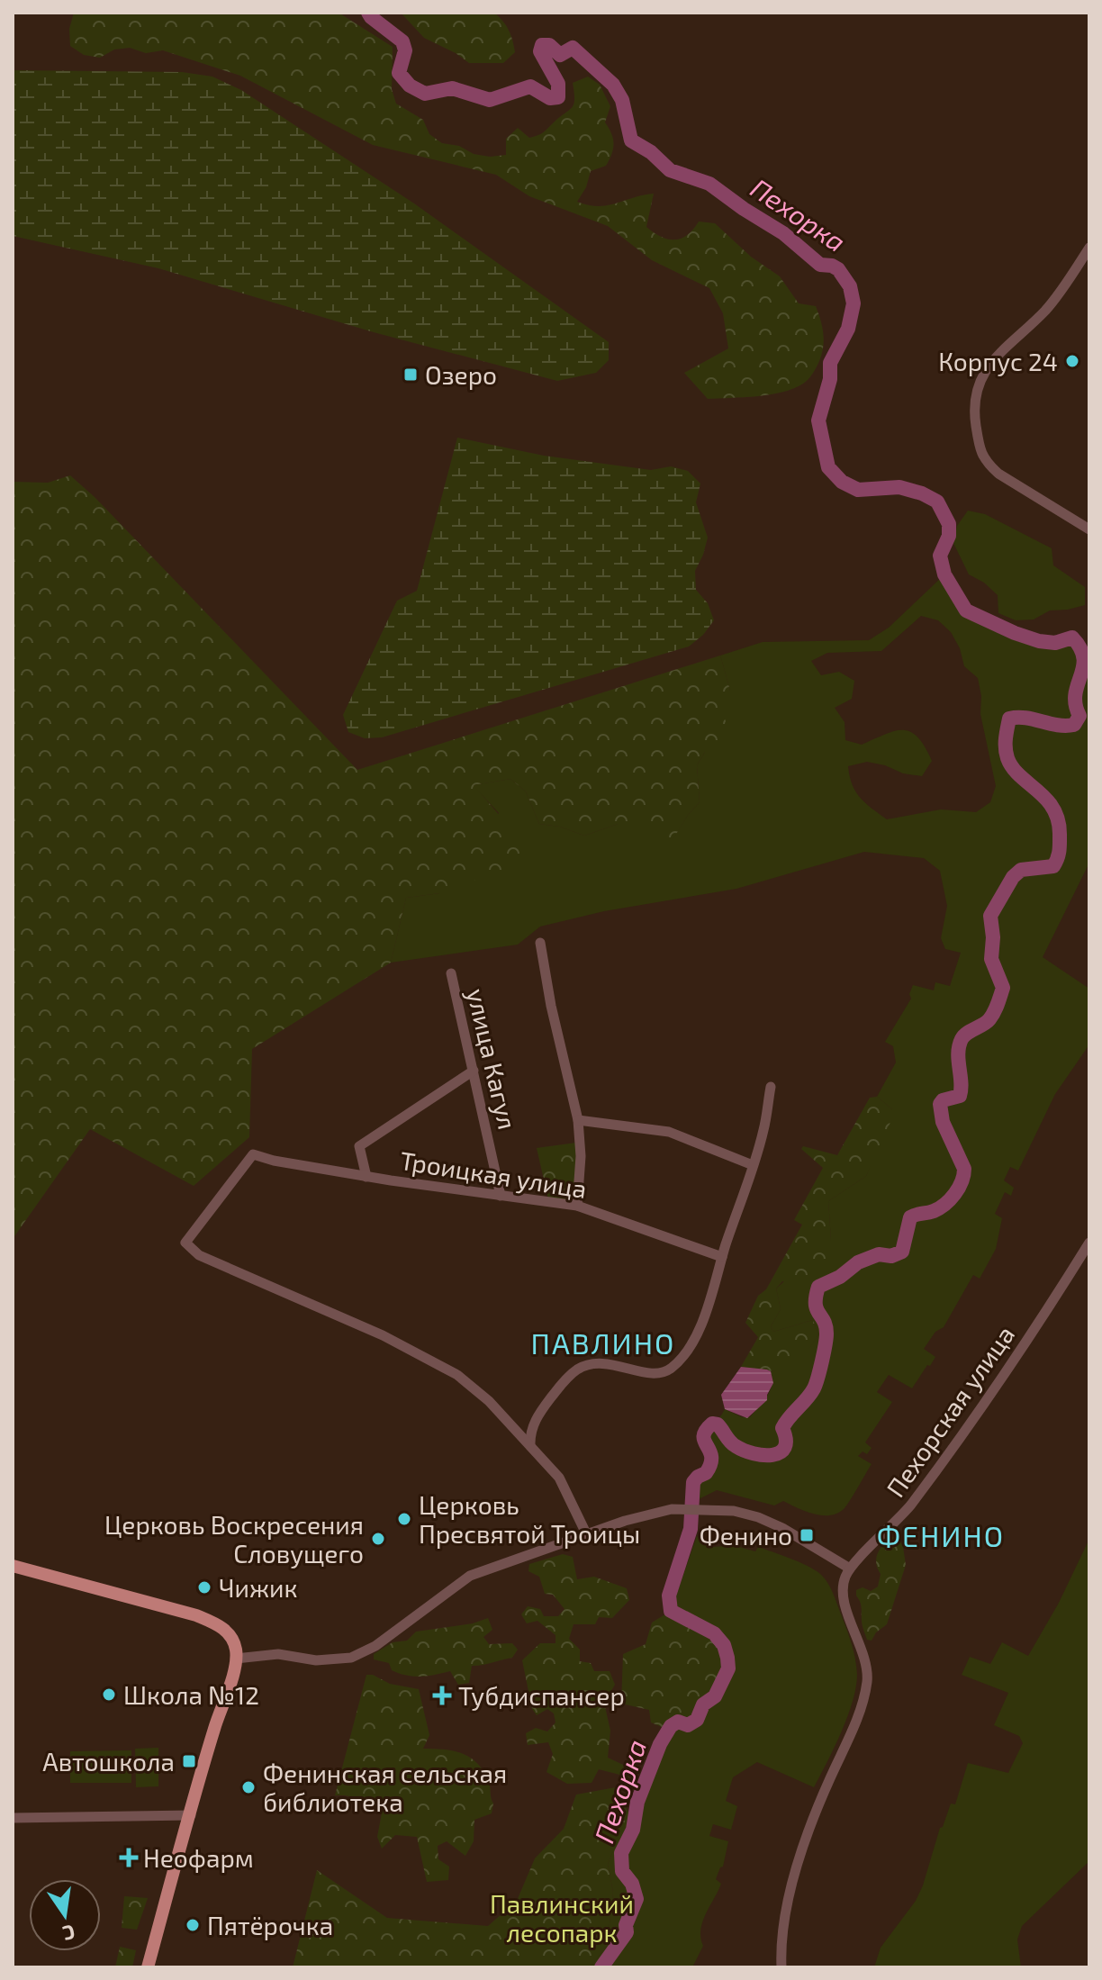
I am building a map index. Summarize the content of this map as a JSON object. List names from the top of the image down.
{
  "streets": {
    "street": ["улица Кагул", "Троицкая улица", "Пехорская улица"]
  },
  "crossings": [
    ["улица Кагул", "Троицкая улица"]
  ],
  "districts": ["ПАВЛИНО", "ФЕНИНО"],
  "water": ["Пехорка"],
  "parks": ["Павлинский лесопарк"],
  "places": {
    "other": [
      "Корпус 24",
      "Церковь Пресвятой Троицы",
      "Церковь Воскресения Словущего",
      "Чижик",
      "Школа №12",
      "Фенинская сельская библиотека",
      "Пятёрочка"
    ],
    "transit": ["Озеро", "Фенино", "Автошкола"],
    "health": ["Тубдиспансер", "Неофарм"]
  },
  "north": "bottom"
}
